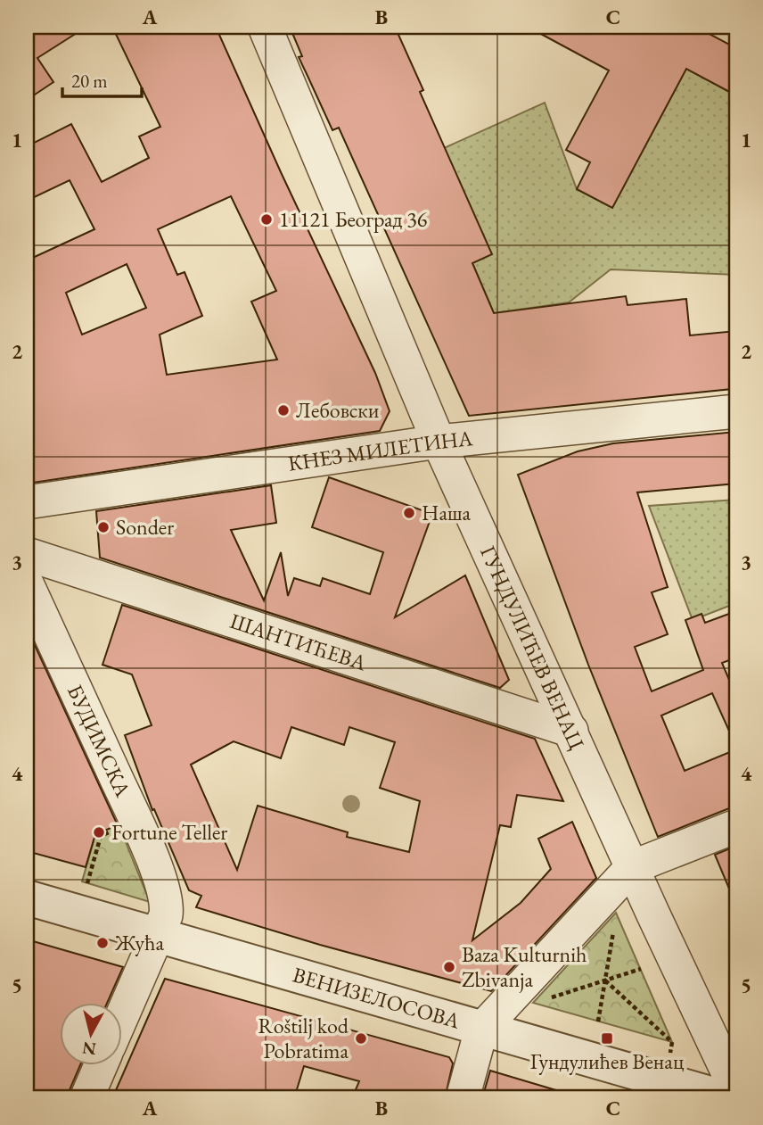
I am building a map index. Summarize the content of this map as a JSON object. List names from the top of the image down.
{
  "streets": {
    "street": [
      "КНЕЗ МИЛЕТИНА",
      "ШАНТИЋЕВА",
      "ГУНДУЛИЋЕВ ВЕНАЦ",
      "БУДИМСКА",
      "ВЕНИЗЕЛОСОВА"
    ]
  },
  "crossings": [
    ["КНЕЗ МИЛЕТИНА", "ГУНДУЛИЋЕВ ВЕНАЦ"],
    ["ШАНТИЋЕВА", "ГУНДУЛИЋЕВ ВЕНАЦ"],
    ["БУДИМСКА", "ВЕНИЗЕЛОСОВА"]
  ],
  "places": {
    "other": [
      "11121 Београд 36",
      "Лебовски",
      "Наша",
      "Sonder",
      "Fortune Teller",
      "Жућа",
      "Baza Kulturnih Zbivanja",
      "Roštilj kod Pobratima"
    ],
    "transit": ["Гундулићев Венац"]
  },
  "scale_bar": "20 m",
  "north": "bottom",
  "grid": {
    "columns": ["A", "B", "C"],
    "rows": [
      "1",
      "2",
      "3",
      "4",
      "5"
    ]
  }
}
